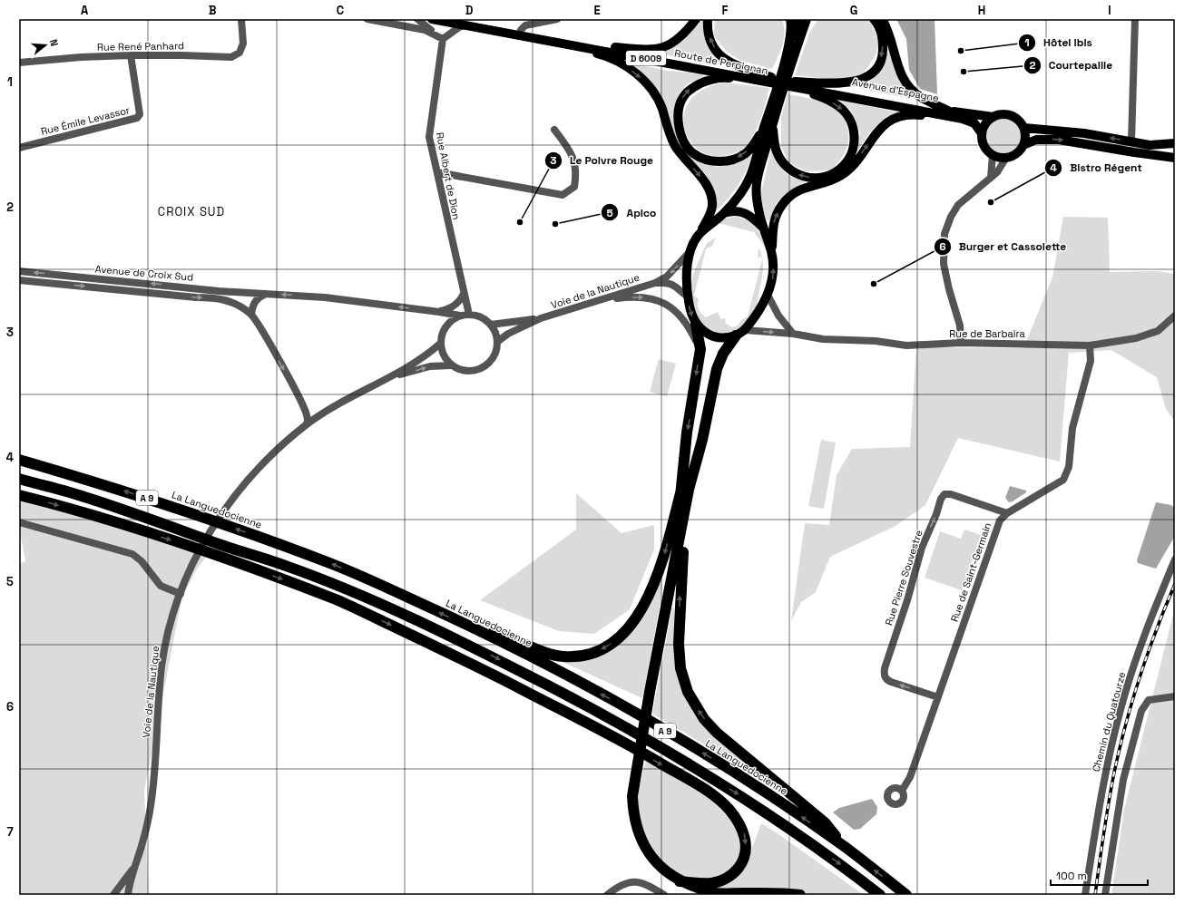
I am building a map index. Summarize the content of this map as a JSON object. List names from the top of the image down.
{
  "streets": {
    "highway": ["A 9", "La Languedocienne"],
    "main road": ["D 6009", "Route de Perpignan", "Avenue d'Espagne"],
    "street": [
      "Rue René Panhard",
      "Rue Émile Levassor",
      "Rue Albert de Dion",
      "Avenue de Croix Sud",
      "Voie de la Nautique",
      "Rue de Barbaira",
      "Rue de Saint-Germain",
      "Rue Pierre Souvestre",
      "Chemin du Quatourze"
    ]
  },
  "crossings": [
    ["Rue René Panhard", "Rue Émile Levassor"],
    ["D 6009", "Route de Perpignan"],
    ["D 6009", "Avenue d'Espagne"],
    ["D 6009", "Voie de la Nautique"],
    ["D 6009", "Rue de Barbaira"],
    ["Route de Perpignan", "Avenue d'Espagne"],
    ["Rue Albert de Dion", "Avenue de Croix Sud"],
    ["Rue Albert de Dion", "Voie de la Nautique"],
    ["Avenue de Croix Sud", "Voie de la Nautique"],
    ["Voie de la Nautique", "Rue de Barbaira"],
    ["Rue de Barbaira", "Rue de Saint-Germain"],
    ["Rue de Saint-Germain", "Rue Pierre Souvestre"]
  ],
  "districts": ["CROIX SUD"],
  "places": [
    "Hôtel ibis",
    "Courtepaille",
    "Bistro Régent",
    "Le Poivre Rouge",
    "Apico",
    "Burger et Cassolette"
  ],
  "scale_bar": "100 m",
  "north": "right",
  "grid": {
    "columns": [
      "A",
      "B",
      "C",
      "D",
      "E",
      "F",
      "G",
      "H",
      "I"
    ],
    "rows": [
      "1",
      "2",
      "3",
      "4",
      "5",
      "6",
      "7"
    ]
  }
}
